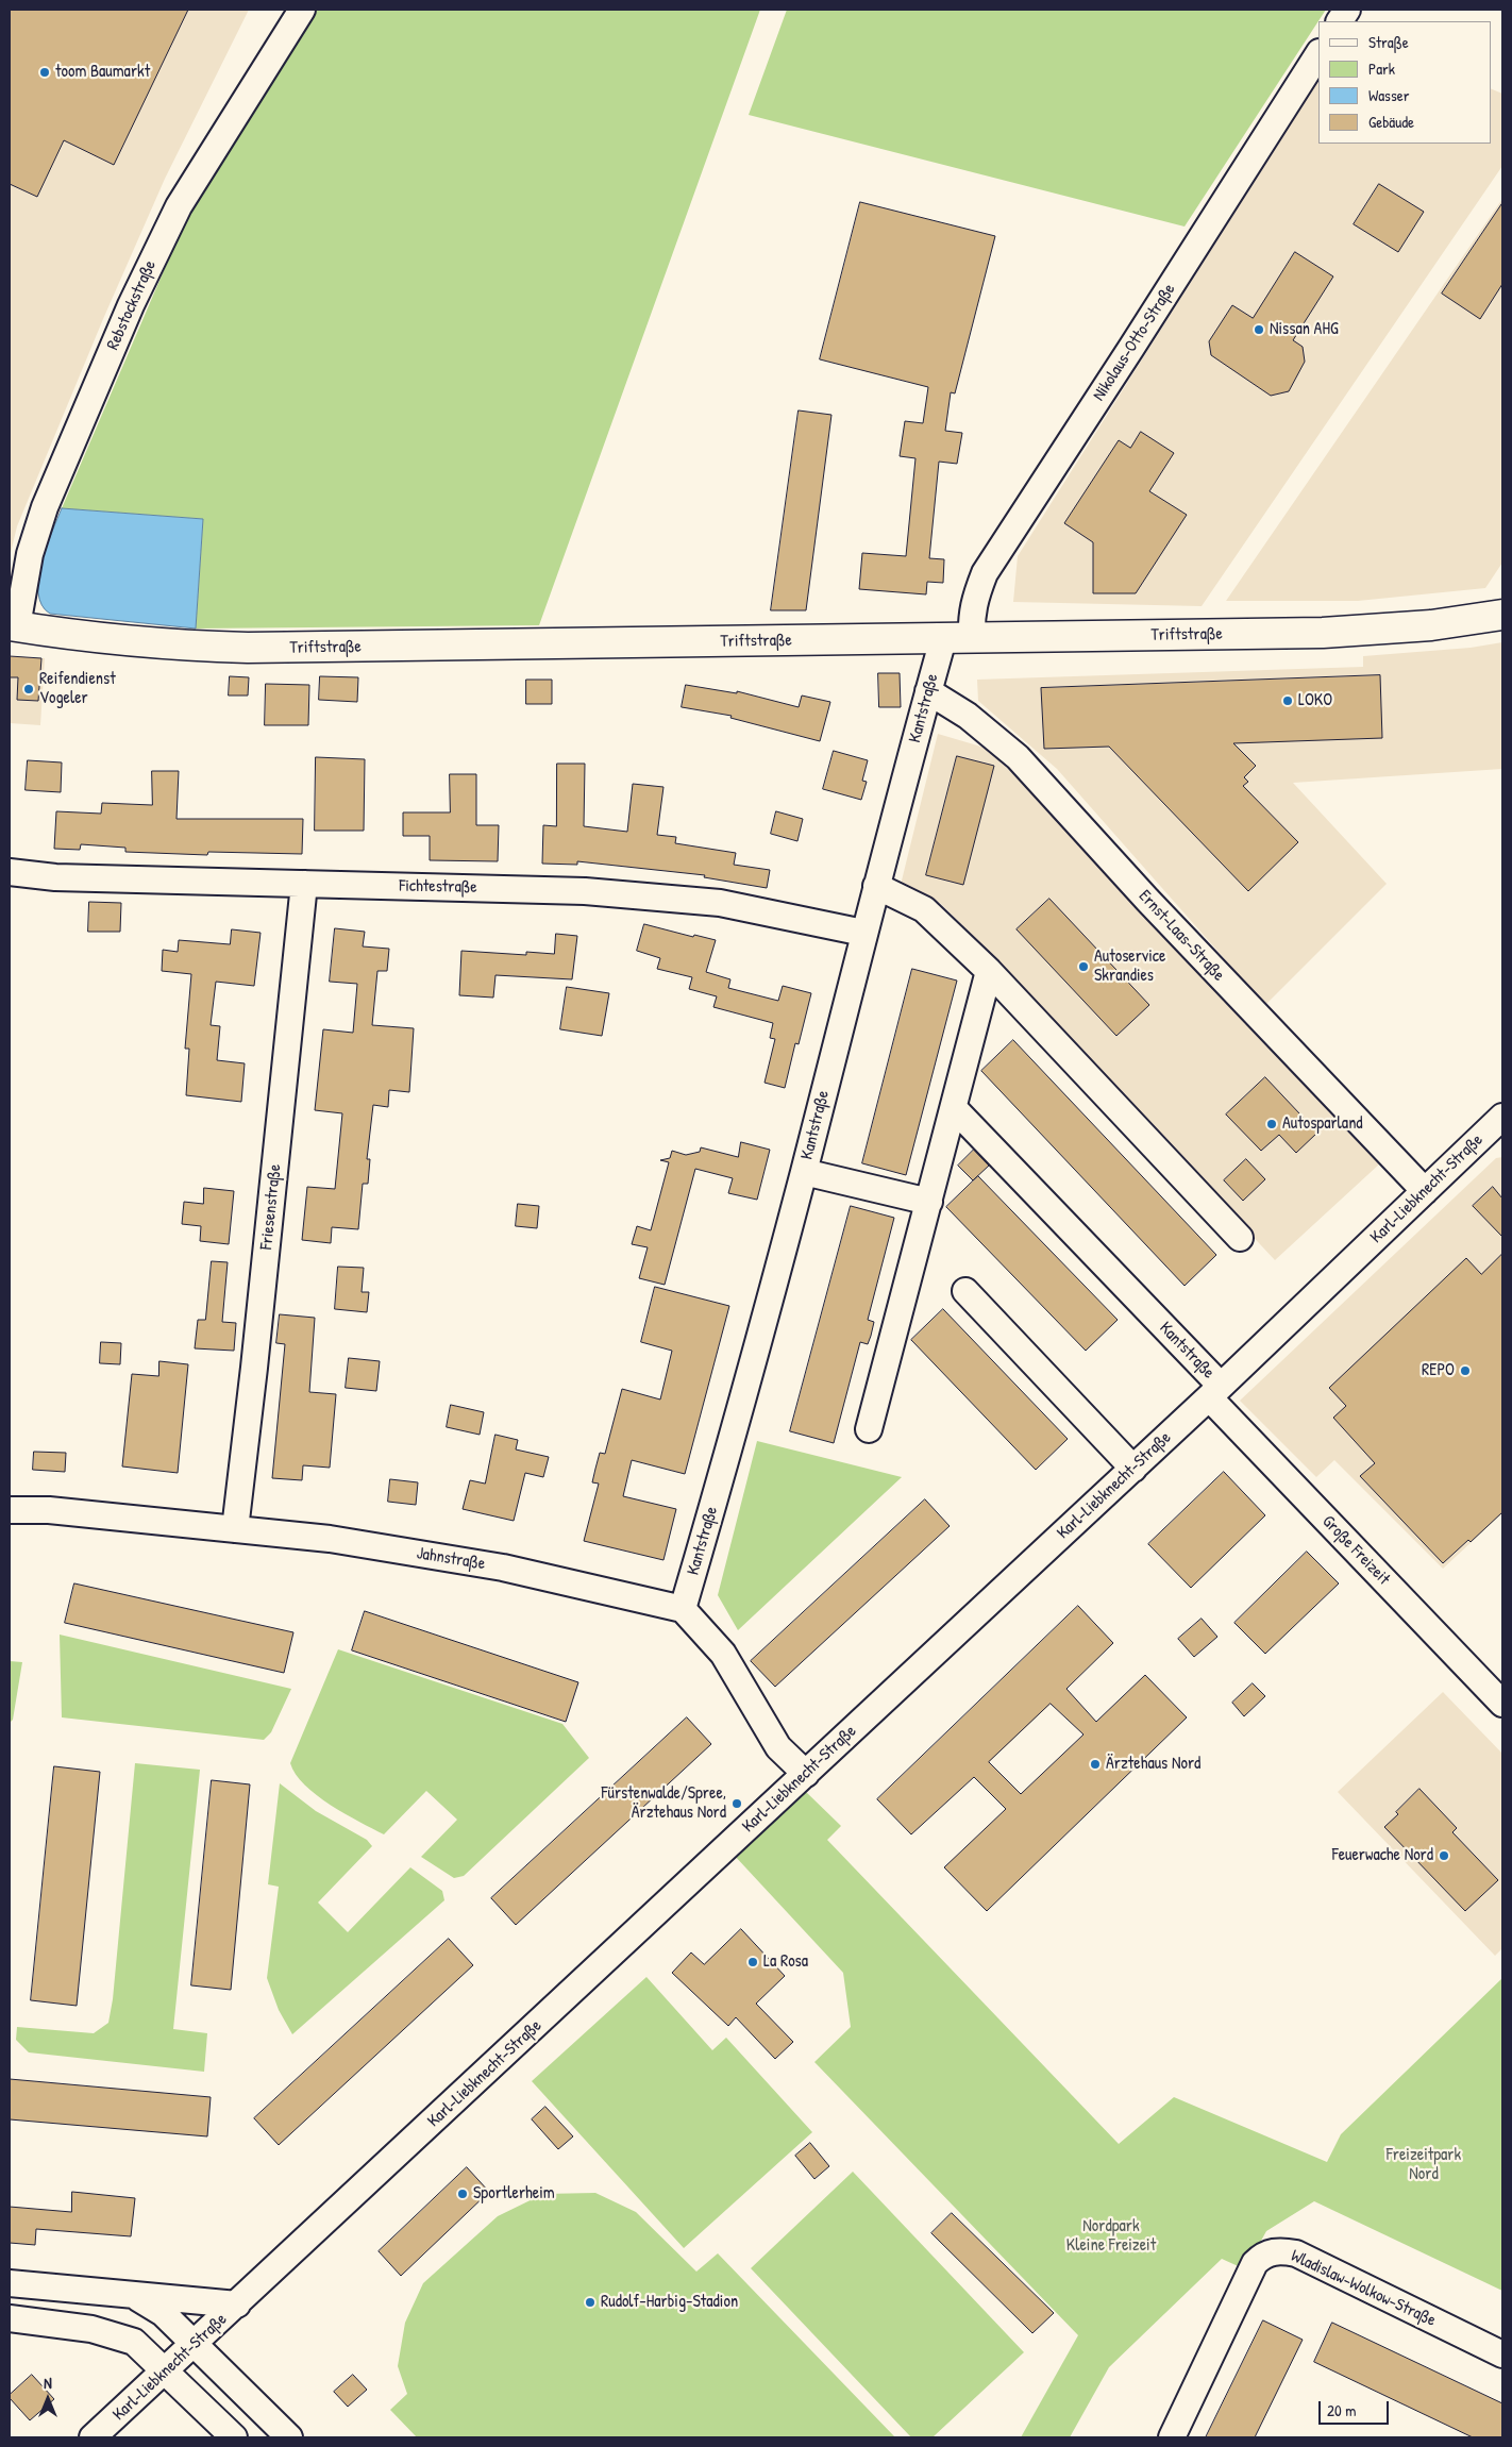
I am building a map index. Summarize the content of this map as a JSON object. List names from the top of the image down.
{
  "streets": {
    "main road": ["Triftstraße"],
    "street": [
      "Rebstockstraße",
      "Nikolaus-Otto-Straße",
      "Kantstraße",
      "Fichtestraße",
      "Ernst-Laas-Straße",
      "Karl-Liebknecht-Straße",
      "Friesenstraße",
      "Große Freizeit",
      "Jahnstraße",
      "Wladislaw-Wolkow-Straße"
    ]
  },
  "crossings": [
    ["Rebstockstraße", "Triftstraße"],
    ["Nikolaus-Otto-Straße", "Triftstraße"],
    ["Triftstraße", "Kantstraße"],
    ["Kantstraße", "Fichtestraße"],
    ["Kantstraße", "Ernst-Laas-Straße"],
    ["Kantstraße", "Karl-Liebknecht-Straße"],
    ["Kantstraße", "Große Freizeit"],
    ["Kantstraße", "Jahnstraße"],
    ["Fichtestraße", "Friesenstraße"],
    ["Ernst-Laas-Straße", "Karl-Liebknecht-Straße"],
    ["Karl-Liebknecht-Straße", "Große Freizeit"],
    ["Friesenstraße", "Jahnstraße"]
  ],
  "parks": ["Freizeitpark Nord", "Nordpark Kleine Freizeit"],
  "places": [
    "toom Baumarkt",
    "Nissan AHG",
    "Reifendienst Vogeler",
    "LOKO",
    "Autoservice Skrandies",
    "Autosparland",
    "REPO",
    "Ärztehaus Nord",
    "Fürstenwalde/Spree, Ärztehaus Nord",
    "Feuerwache Nord",
    "La Rosa",
    "Sportlerheim",
    "Rudolf-Harbig-Stadion"
  ],
  "legend": [
    "Straße",
    "Park",
    "Wasser",
    "Gebäude"
  ],
  "scale_bar": "20 m",
  "north": "top"
}
